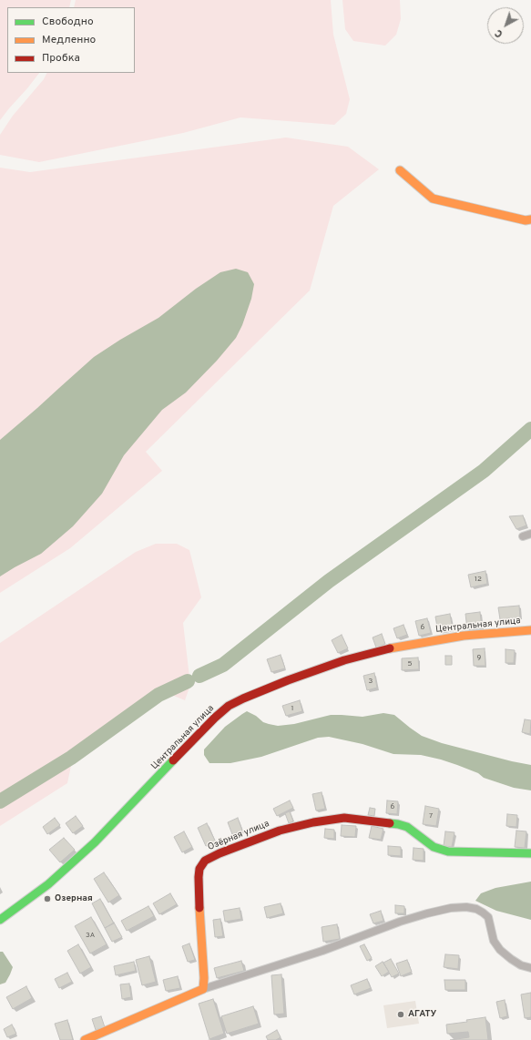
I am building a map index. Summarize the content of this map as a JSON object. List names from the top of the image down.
{
  "streets": {
    "street": ["Центральная улица", "Озёрная улица"]
  },
  "places": ["Озерная", "АГАТУ"],
  "house_numbers": [
    "12",
    "6",
    "9",
    "5",
    "3",
    "1",
    "6",
    "7",
    "3А"
  ],
  "legend": ["Свободно", "Медленно", "Пробка"],
  "north": "bottom left"
}
